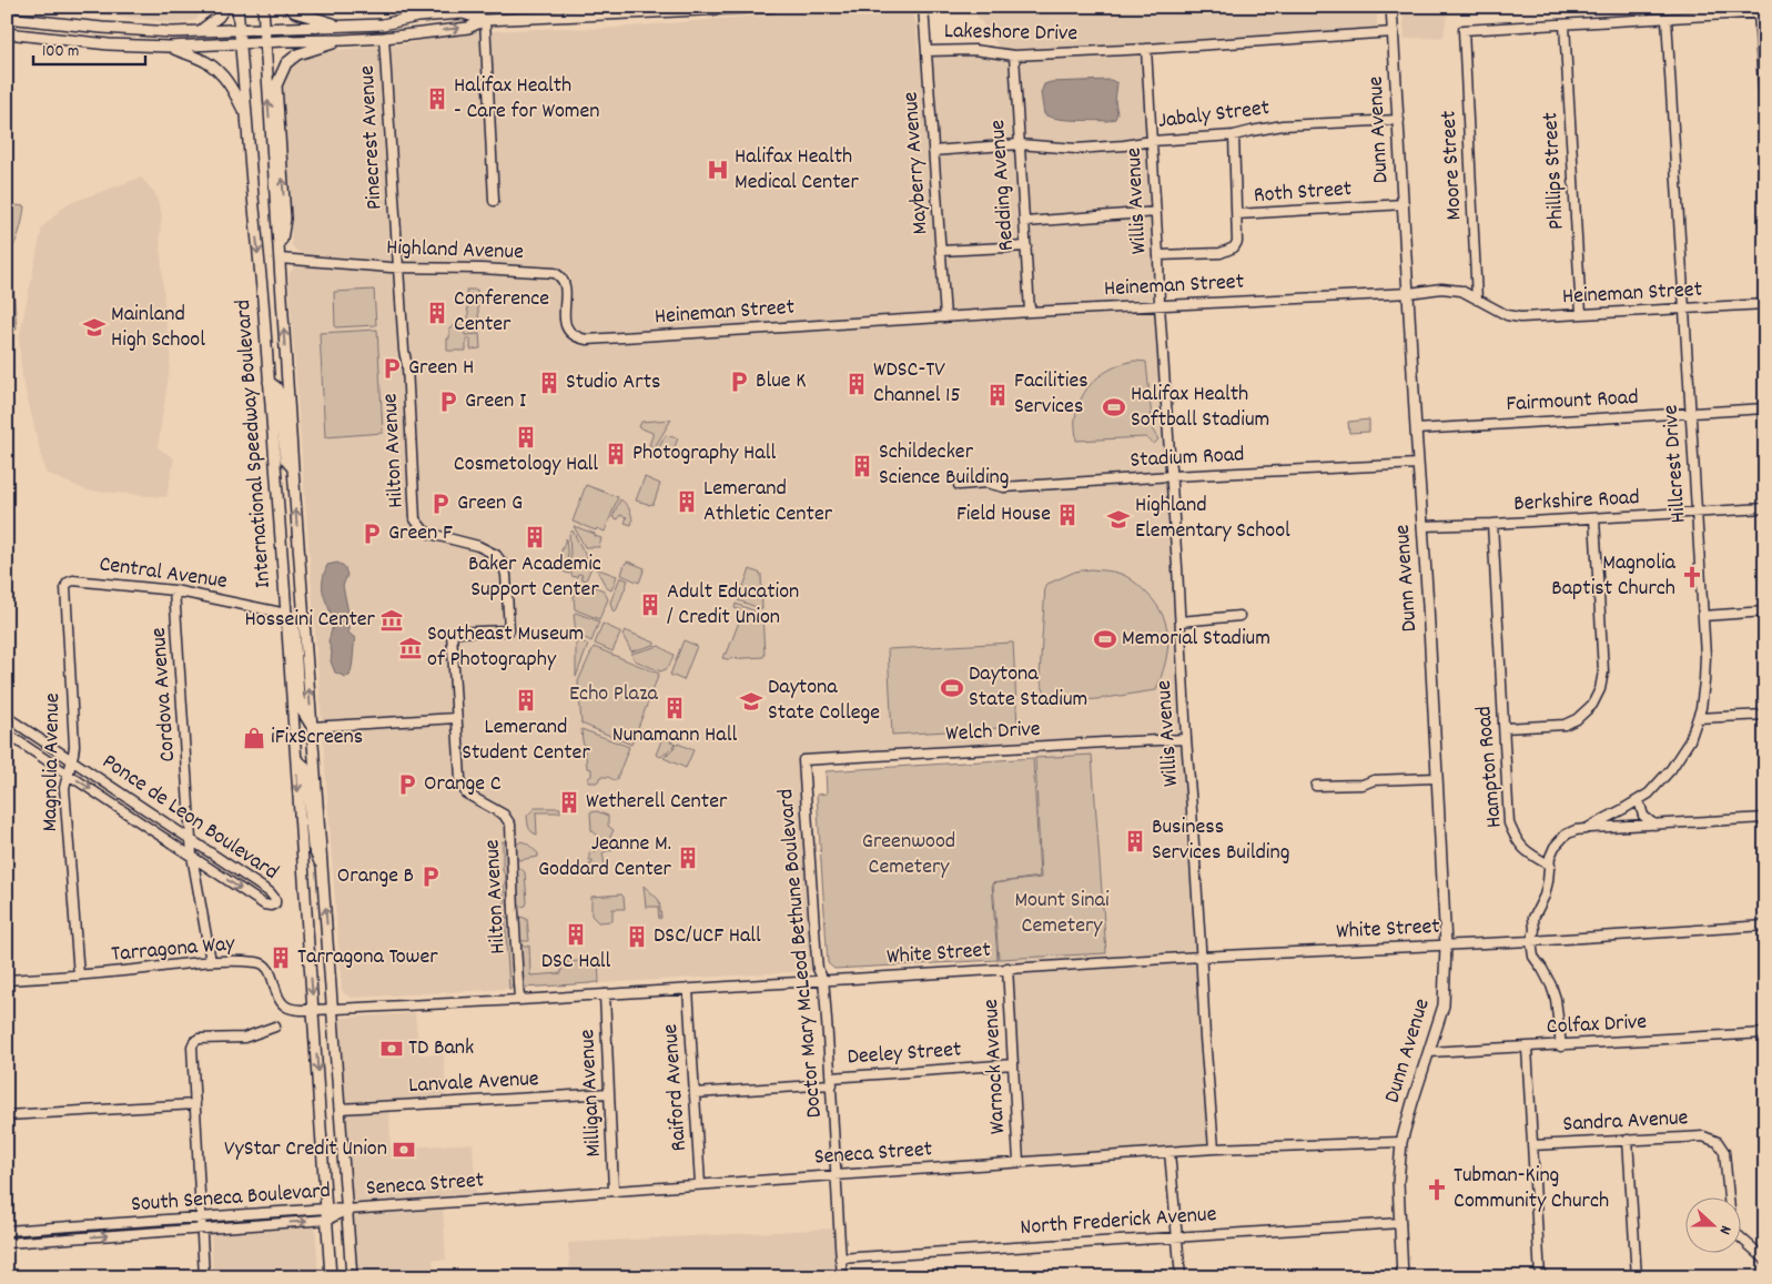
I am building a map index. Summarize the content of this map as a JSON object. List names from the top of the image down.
{
  "streets": {
    "main road": ["Dunn Avenue", "International Speedway Boulevard"],
    "street": [
      "Lakeshore Drive",
      "Jabaly Street",
      "Pinecrest Avenue",
      "Mayberry Avenue",
      "Moore Street",
      "Phillips Street",
      "Redding Avenue",
      "Roth Street",
      "Willis Avenue",
      "Highland Avenue",
      "Heineman Street",
      "Fairmount Road",
      "Hilton Avenue",
      "Stadium Road",
      "Hillcrest Drive",
      "Berkshire Road",
      "Central Avenue",
      "Cordova Avenue",
      "Welch Drive",
      "Magnolia Avenue",
      "Hampton Road",
      "Ponce de Leon Boulevard",
      "White Street",
      "Tarragona Way",
      "Doctor Mary McLeod Bethune Boulevard",
      "Colfax Drive",
      "Deeley Street",
      "Warnock Avenue",
      "Lanvale Avenue",
      "Raiford Avenue",
      "Milligan Avenue",
      "Sandra Avenue",
      "Seneca Street",
      "South Seneca Boulevard",
      "North Frederick Avenue"
    ]
  },
  "crossings": [
    ["Lakeshore Drive", "Dunn Avenue"],
    ["Lakeshore Drive", "Mayberry Avenue"],
    ["Lakeshore Drive", "Redding Avenue"],
    ["Lakeshore Drive", "Willis Avenue"],
    ["Jabaly Street", "Dunn Avenue"],
    ["Jabaly Street", "Mayberry Avenue"],
    ["Jabaly Street", "Redding Avenue"],
    ["Jabaly Street", "Willis Avenue"],
    ["Dunn Avenue", "Roth Street"],
    ["Dunn Avenue", "Heineman Street"],
    ["Dunn Avenue", "Fairmount Road"],
    ["Dunn Avenue", "Stadium Road"],
    ["Dunn Avenue", "Berkshire Road"],
    ["Dunn Avenue", "White Street"],
    ["Dunn Avenue", "Colfax Drive"],
    ["Dunn Avenue", "Seneca Street"],
    ["Dunn Avenue", "North Frederick Avenue"],
    ["Pinecrest Avenue", "Highland Avenue"],
    ["Pinecrest Avenue", "Hilton Avenue"],
    ["Mayberry Avenue", "Heineman Street"],
    ["Moore Street", "Phillips Street"],
    ["Moore Street", "Heineman Street"],
    ["Phillips Street", "Heineman Street"],
    ["Redding Avenue", "Heineman Street"],
    ["Willis Avenue", "Heineman Street"],
    ["Willis Avenue", "Stadium Road"],
    ["Willis Avenue", "Welch Drive"],
    ["Willis Avenue", "White Street"],
    ["Willis Avenue", "Seneca Street"],
    ["Highland Avenue", "Heineman Street"],
    ["Highland Avenue", "International Speedway Boulevard"],
    ["Highland Avenue", "Hilton Avenue"],
    ["Heineman Street", "Hillcrest Drive"],
    ["Fairmount Road", "Hillcrest Drive"],
    ["International Speedway Boulevard", "Central Avenue"],
    ["International Speedway Boulevard", "White Street"],
    ["International Speedway Boulevard", "Tarragona Way"],
    ["International Speedway Boulevard", "Lanvale Avenue"],
    ["International Speedway Boulevard", "Seneca Street"],
    ["International Speedway Boulevard", "South Seneca Boulevard"],
    ["Hilton Avenue", "White Street"],
    ["Hillcrest Drive", "Berkshire Road"],
    ["Hillcrest Drive", "Hampton Road"],
    ["Berkshire Road", "Hampton Road"],
    ["Central Avenue", "Cordova Avenue"],
    ["Central Avenue", "Magnolia Avenue"],
    ["Cordova Avenue", "Ponce de Leon Boulevard"],
    ["Cordova Avenue", "Tarragona Way"],
    ["Welch Drive", "Doctor Mary McLeod Bethune Boulevard"],
    ["Magnolia Avenue", "Ponce de Leon Boulevard"],
    ["Magnolia Avenue", "Tarragona Way"],
    ["White Street", "Tarragona Way"],
    ["White Street", "Doctor Mary McLeod Bethune Boulevard"],
    ["White Street", "Warnock Avenue"],
    ["White Street", "Raiford Avenue"],
    ["White Street", "Milligan Avenue"],
    ["Doctor Mary McLeod Bethune Boulevard", "Deeley Street"],
    ["Doctor Mary McLeod Bethune Boulevard", "Seneca Street"],
    ["Doctor Mary McLeod Bethune Boulevard", "North Frederick Avenue"],
    ["Deeley Street", "Warnock Avenue"],
    ["Deeley Street", "Raiford Avenue"],
    ["Warnock Avenue", "Seneca Street"],
    ["Lanvale Avenue", "Milligan Avenue"],
    ["Raiford Avenue", "Seneca Street"],
    ["Milligan Avenue", "Seneca Street"],
    ["Seneca Street", "South Seneca Boulevard"]
  ],
  "parks": ["Echo Plaza", "Greenwood Cemetery", "Mount Sinai Cemetery"],
  "places": {
    "building": [
      "Halifax Health - Care for Women",
      "Conference Center",
      "Studio Arts",
      "WDSC-TV Channel 15",
      "Facilities Services",
      "Cosmetology Hall",
      "Photography Hall",
      "Schildecker Science Building",
      "Lemerand Athletic Center",
      "Field House",
      "Baker Academic Support Center",
      "Adult Education / Credit Union",
      "Lemerand Student Center",
      "Nunamann Hall",
      "Wetherell Center",
      "Business Services Building",
      "Jeanne M. Goddard Center",
      "DSC Hall",
      "DSC/UCF Hall",
      "Tarragona Tower"
    ],
    "hospital": ["Halifax Health Medical Center"],
    "school or university": ["Mainland High School", "Highland Elementary School", "Daytona State College"],
    "parking": [
      "Green H",
      "Blue K",
      "Green I",
      "Green G",
      "Green F",
      "Orange C",
      "Orange B"
    ],
    "sports": ["Halifax Health Softball Stadium", "Memorial Stadium", "Daytona State Stadium"],
    "church": ["Magnolia Baptist Church", "Tubman-King Community Church"],
    "museum": ["Hosseini Center", "Southeast Museum of Photography"],
    "shop": ["iFixScreens"],
    "bank": ["TD Bank", "VyStar Credit Union"]
  },
  "scale_bar": "100 m",
  "north": "right"
}
